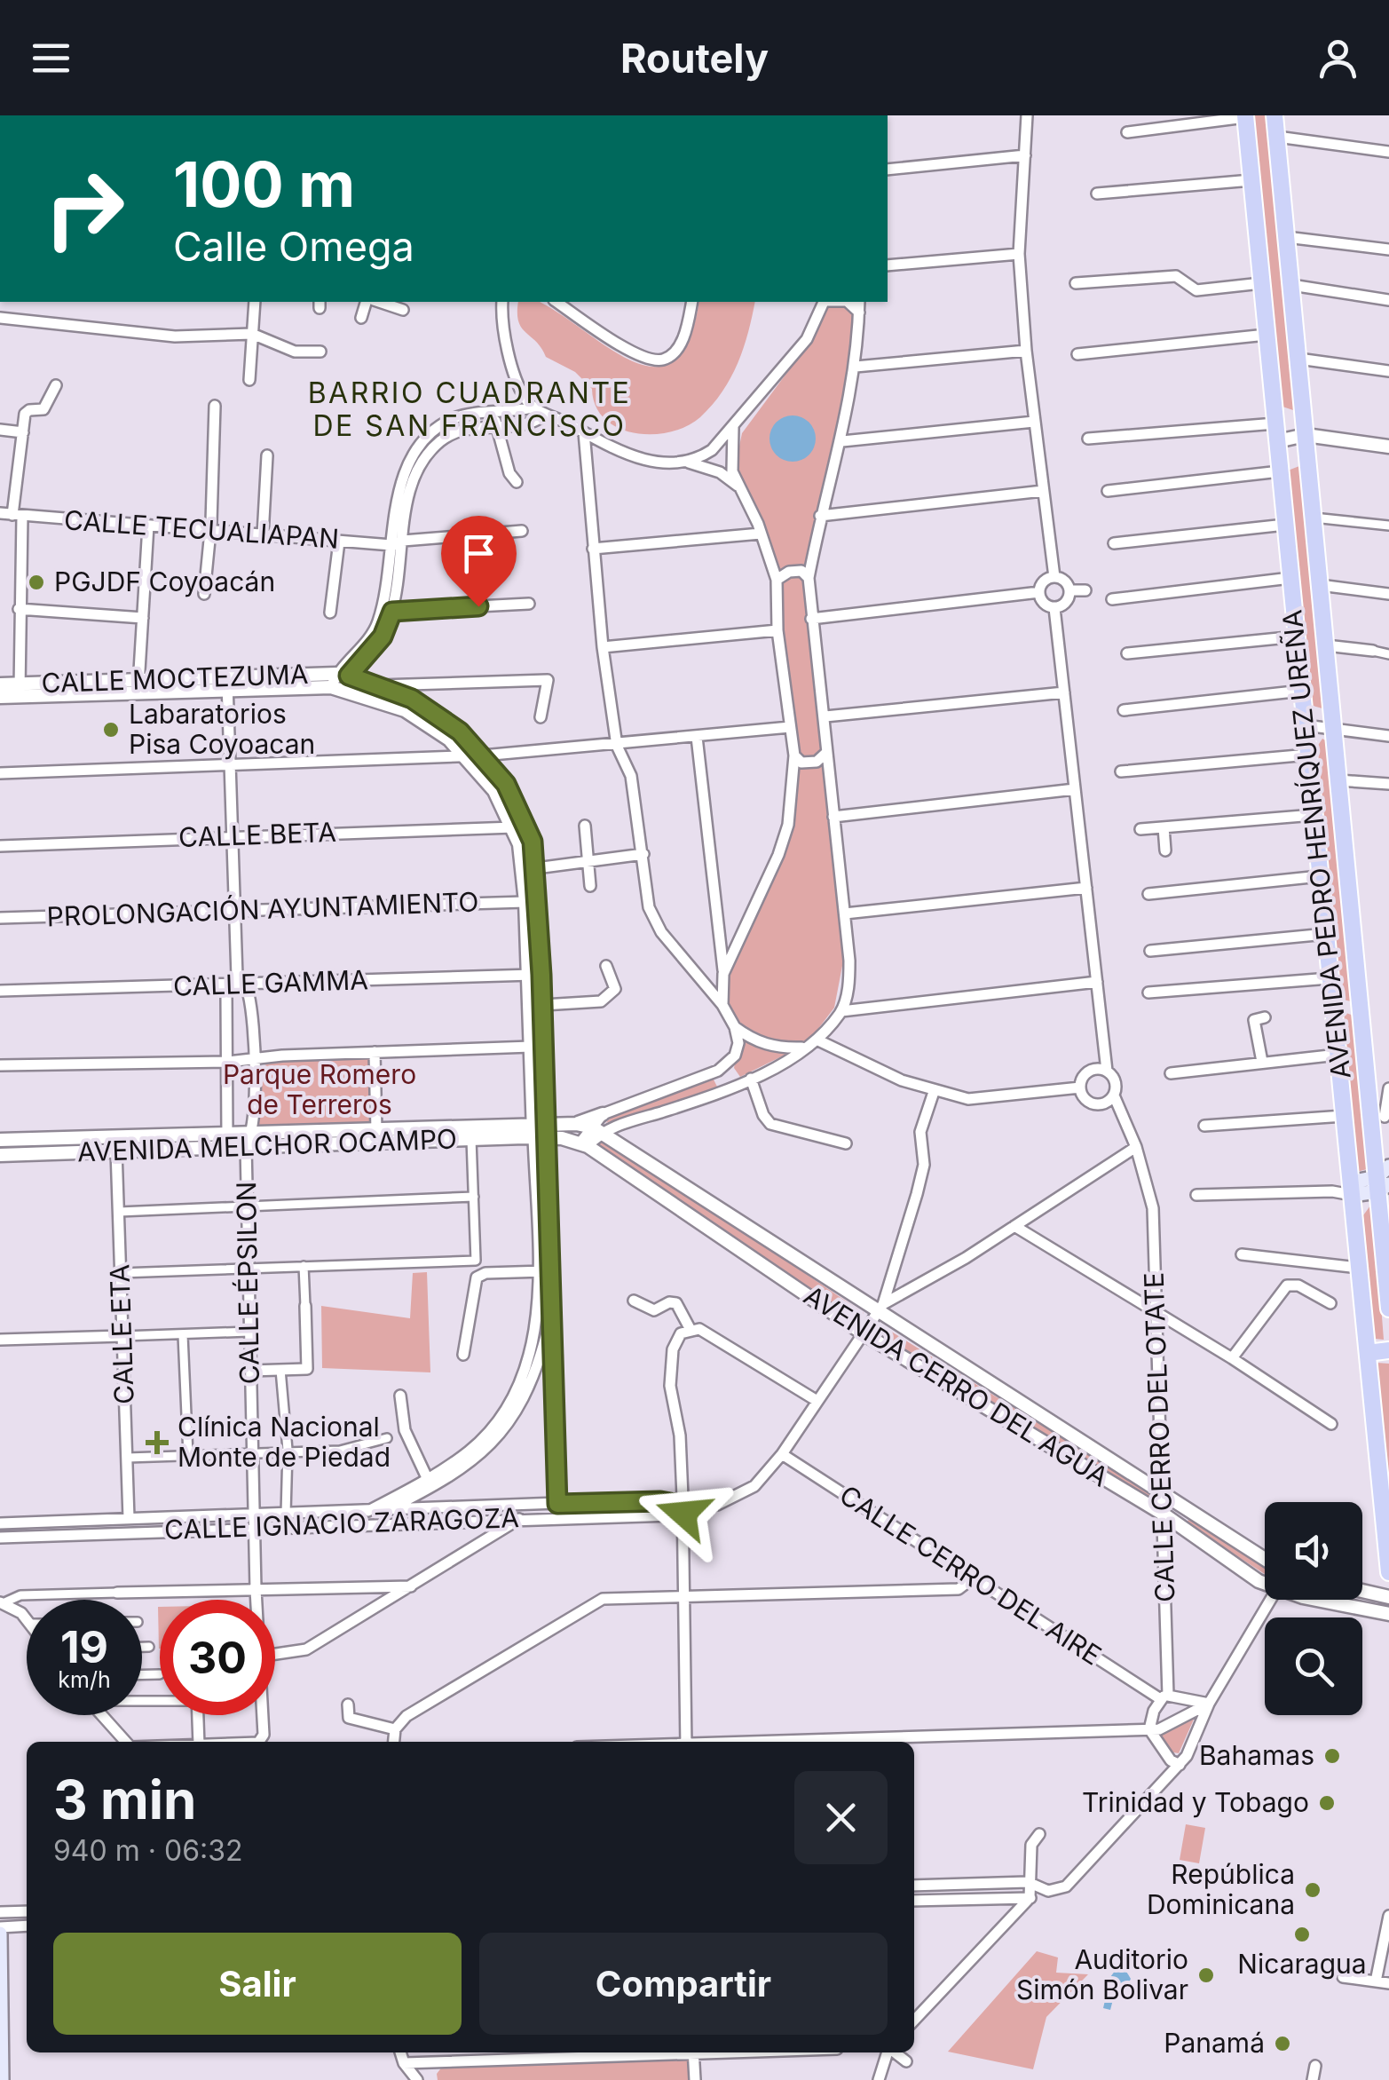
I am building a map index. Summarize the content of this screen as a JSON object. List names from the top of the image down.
{
  "streets": {
    "main road": ["AVENIDA PEDRO HENRÍQUEZ UREÑA"],
    "street": [
      "CALLE TECUALIAPAN",
      "CALLE MOCTEZUMA",
      "CALLE BETA",
      "PROLONGACIÓN AYUNTAMIENTO",
      "CALLE GAMMA",
      "AVENIDA MELCHOR OCAMPO",
      "CALLE ÉPSILON",
      "CALLE ETA",
      "AVENIDA CERRO DEL AGUA",
      "CALLE CERRO DEL OTATE",
      "CALLE IGNACIO ZARAGOZA",
      "CALLE CERRO DEL AIRE"
    ]
  },
  "crossings": [
    ["CALLE MOCTEZUMA", "CALLE ÉPSILON"],
    ["CALLE BETA", "CALLE ÉPSILON"],
    ["PROLONGACIÓN AYUNTAMIENTO", "CALLE ÉPSILON"],
    ["CALLE GAMMA", "CALLE ÉPSILON"],
    ["AVENIDA MELCHOR OCAMPO", "CALLE ÉPSILON"],
    ["AVENIDA MELCHOR OCAMPO", "CALLE ETA"],
    ["AVENIDA MELCHOR OCAMPO", "AVENIDA CERRO DEL AGUA"],
    ["CALLE ÉPSILON", "CALLE IGNACIO ZARAGOZA"],
    ["CALLE ETA", "CALLE IGNACIO ZARAGOZA"],
    ["AVENIDA CERRO DEL AGUA", "CALLE CERRO DEL OTATE"],
    ["CALLE CERRO DEL OTATE", "CALLE CERRO DEL AIRE"]
  ],
  "districts": ["BARRIO CUADRANTE DE SAN FRANCISCO"],
  "parks": ["Parque Romero de Terreros"],
  "places": {
    "other": [
      "PGJDF Coyoacán",
      "Labaratorios Pisa Coyoacan",
      "Bahamas",
      "Trinidad y Tobago",
      "República Dominicana",
      "Nicaragua",
      "Auditorio Simón Bolivar",
      "Panamá"
    ],
    "health": ["Clínica Nacional Monte de Piedad"]
  },
  "page": {
    "header": "Routely",
    "turn": ["100 m", "Calle Omega"],
    "speed": "19 km/h",
    "limit": "30",
    "heading": ["3 min", "940 m · 06:32"],
    "buttons": ["Salir", "Compartir"]
  }
}
